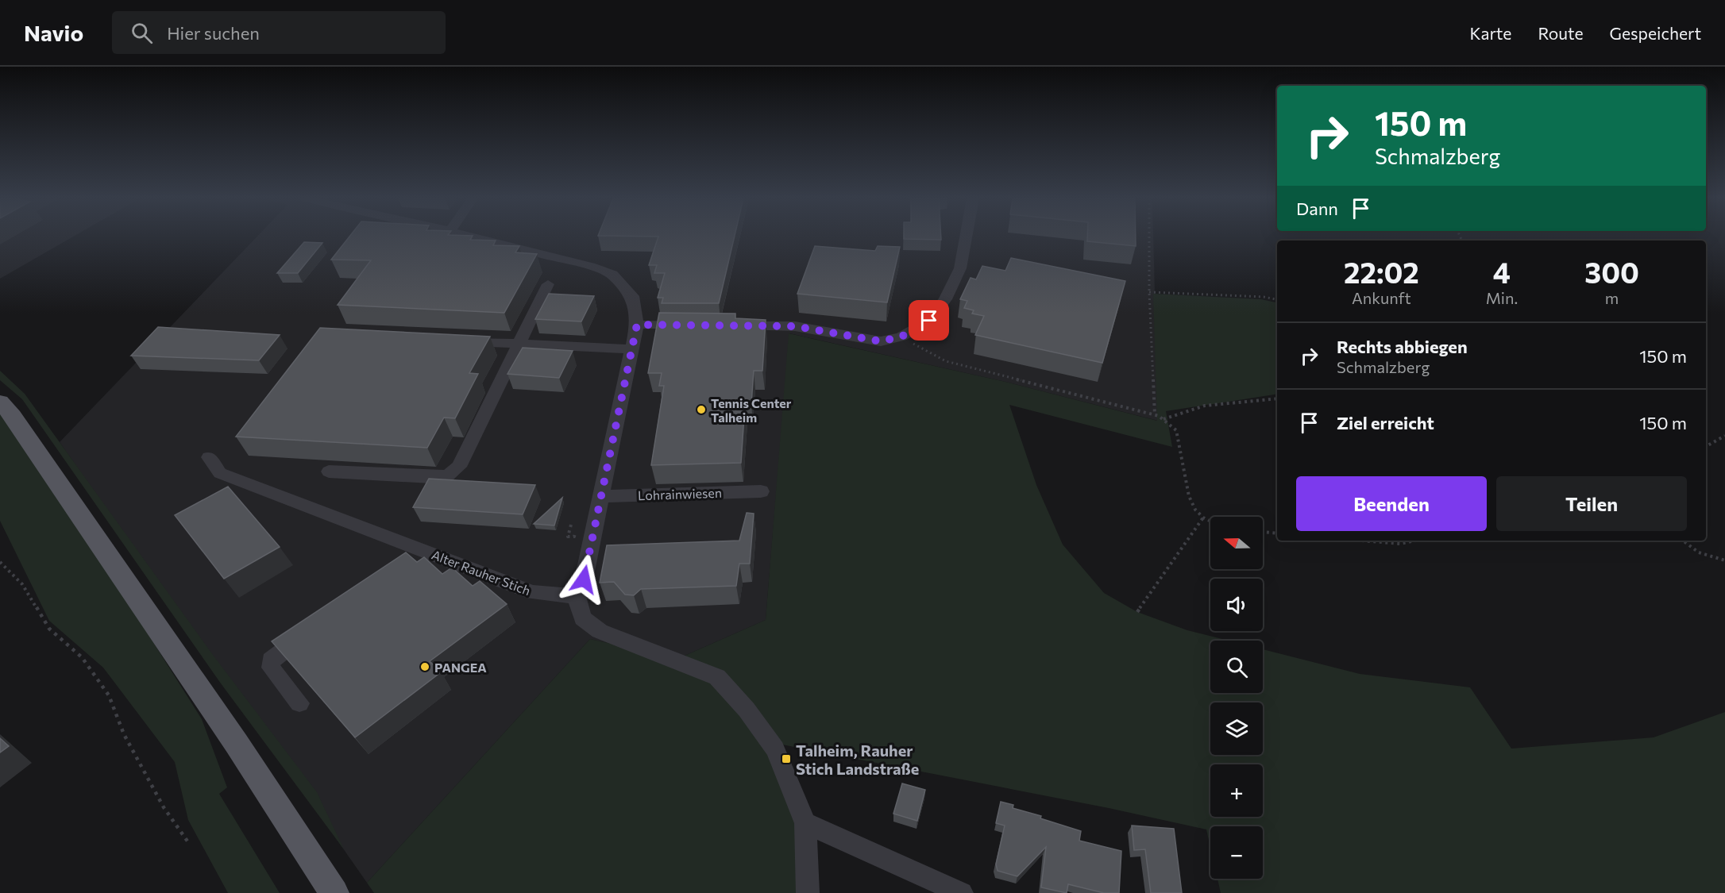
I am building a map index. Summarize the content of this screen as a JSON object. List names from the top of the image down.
{
  "streets": {
    "street": ["Lohrainwiesen", "Alter Rauher Stich"]
  },
  "places": {
    "other": ["Tennis Center Talheim", "PANGEA"],
    "transit": ["Talheim, Rauher Stich Landstraße"]
  },
  "north": "left",
  "page": {
    "header": "Navio",
    "search": "Hier suchen",
    "nav": ["Karte", "Route", "Gespeichert"],
    "turn": ["150 m", "Schmalzberg"],
    "then": "Dann",
    "eta": [
      "22:02",
      "Ankunft",
      "4",
      "Min.",
      "300",
      "m"
    ],
    "list": [
      {
        "name": "Rechts abbiegen",
        "note": "Schmalzberg",
        "value": "150 m"
      },
      {
        "name": "Ziel erreicht",
        "value": "150 m"
      }
    ],
    "buttons": ["Beenden", "Teilen"],
    "map_buttons": ["+", "−"]
  }
}
